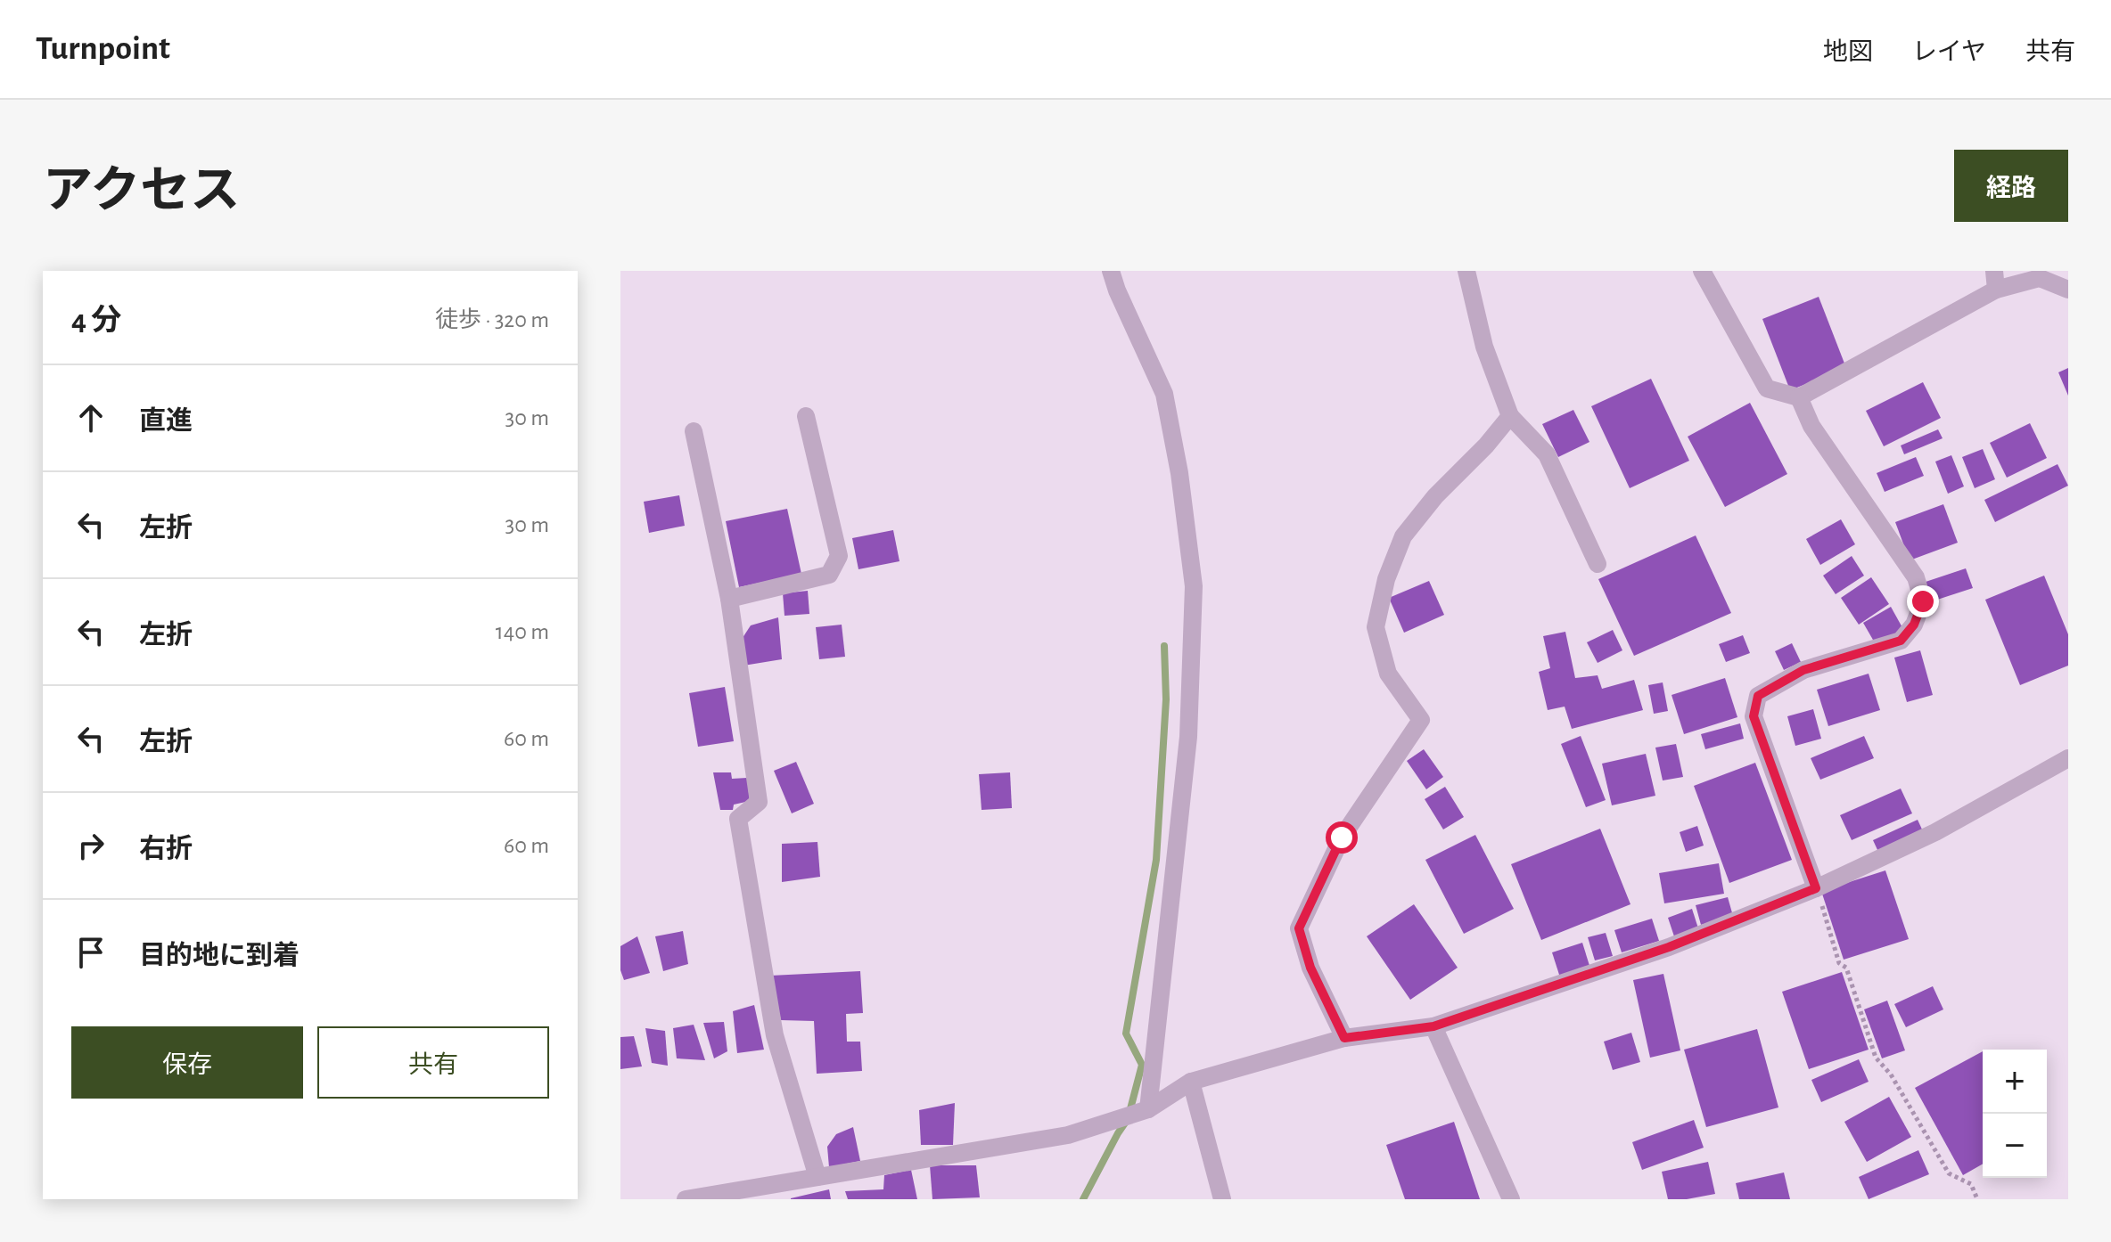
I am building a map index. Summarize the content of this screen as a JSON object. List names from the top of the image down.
{
  "page": {
    "header": "Turnpoint",
    "nav": ["地図", "レイヤ", "共有"],
    "title": "アクセス",
    "buttons": [
      "経路",
      ["保存", "共有"]
    ],
    "heading": ["4 分", "徒歩 · 320 m"],
    "list": [
      ["直進", "30 m"],
      ["左折", "30 m"],
      ["左折", "140 m"],
      ["左折", "60 m"],
      ["右折", "60 m"],
      "目的地に到着"
    ],
    "map_buttons": ["+", "−"]
  }
}
